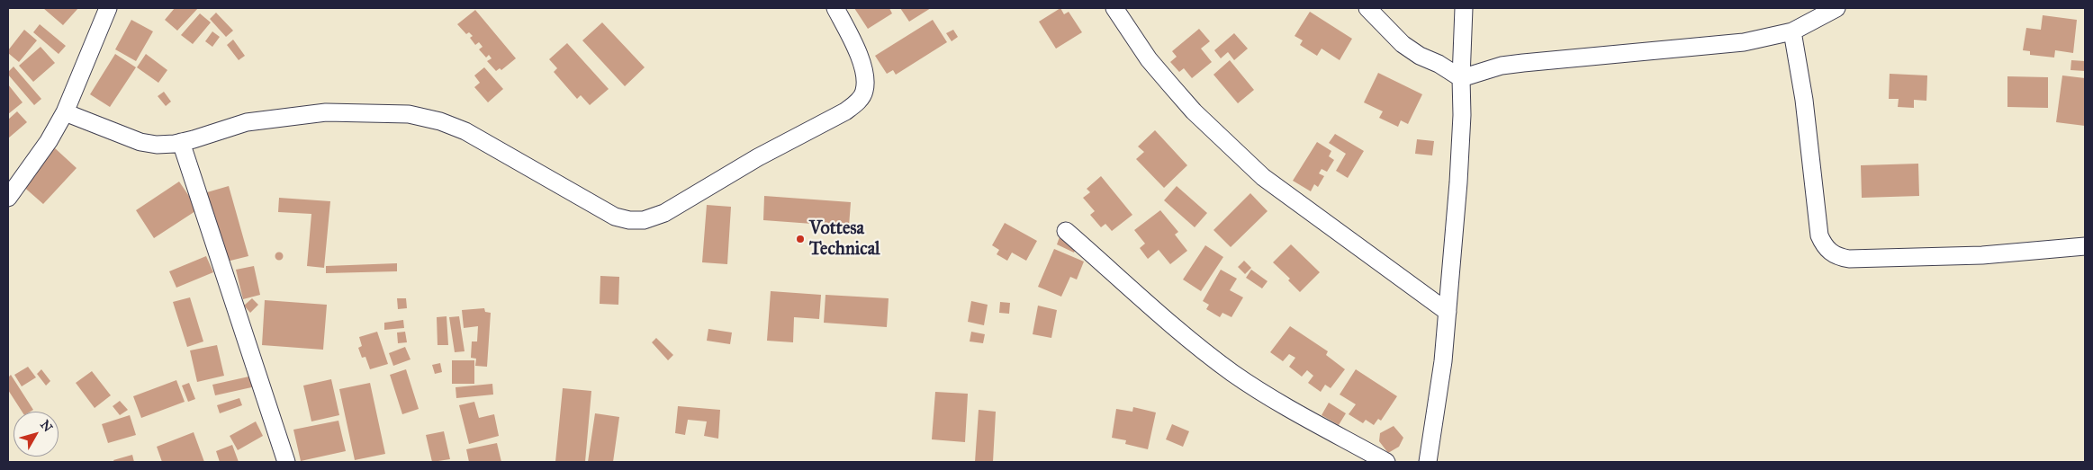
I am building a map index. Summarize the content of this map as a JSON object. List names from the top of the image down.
{
  "places": ["Vottesa Technical"],
  "north": "top right"
}
